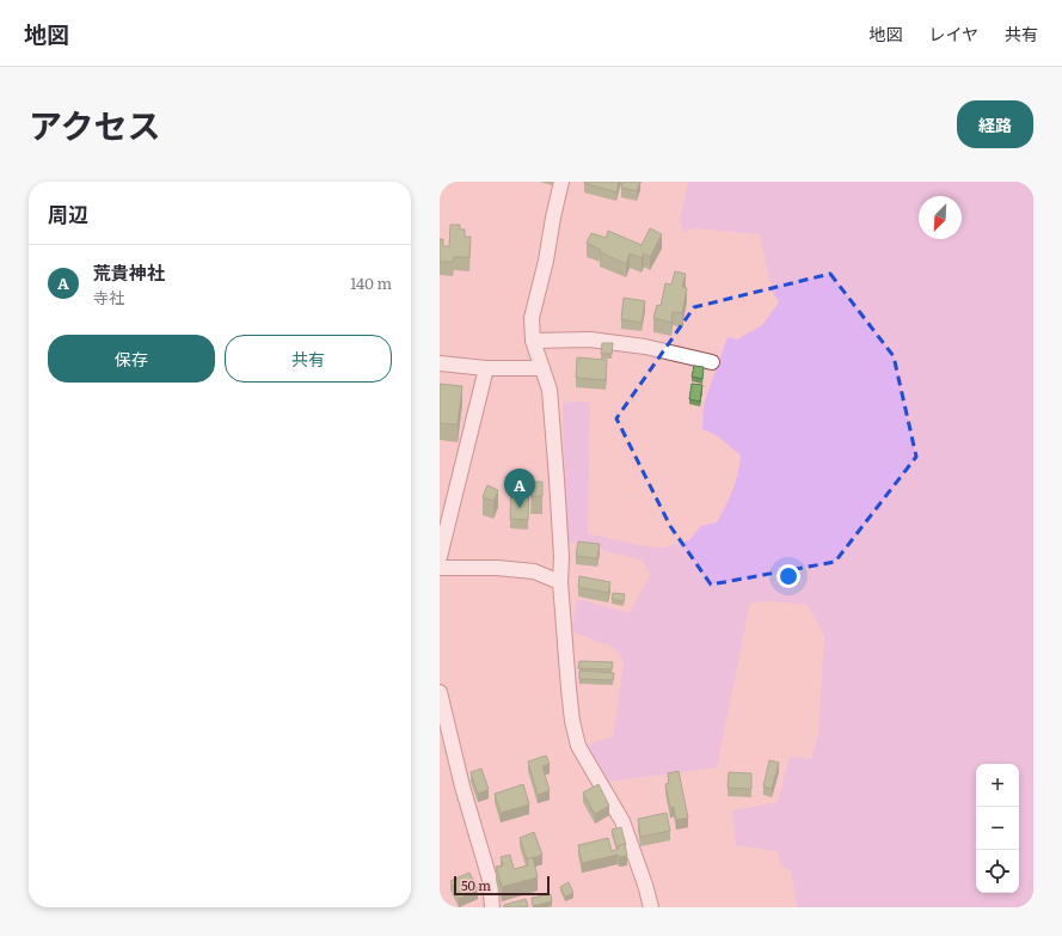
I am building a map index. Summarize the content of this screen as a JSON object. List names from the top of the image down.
{
  "scale_bar": "50 m",
  "north": "bottom left",
  "page": {
    "header": "地図",
    "nav": ["地図", "レイヤ", "共有"],
    "title": "アクセス",
    "buttons": [
      "経路",
      ["保存", "共有"]
    ],
    "heading": "周辺",
    "list": [
      {
        "mark": "A",
        "name": "荒貴神社",
        "note": "寺社",
        "value": "140 m"
      }
    ],
    "pins": "A",
    "map_buttons": ["+", "−"],
    "scale": "50 m"
  }
}
